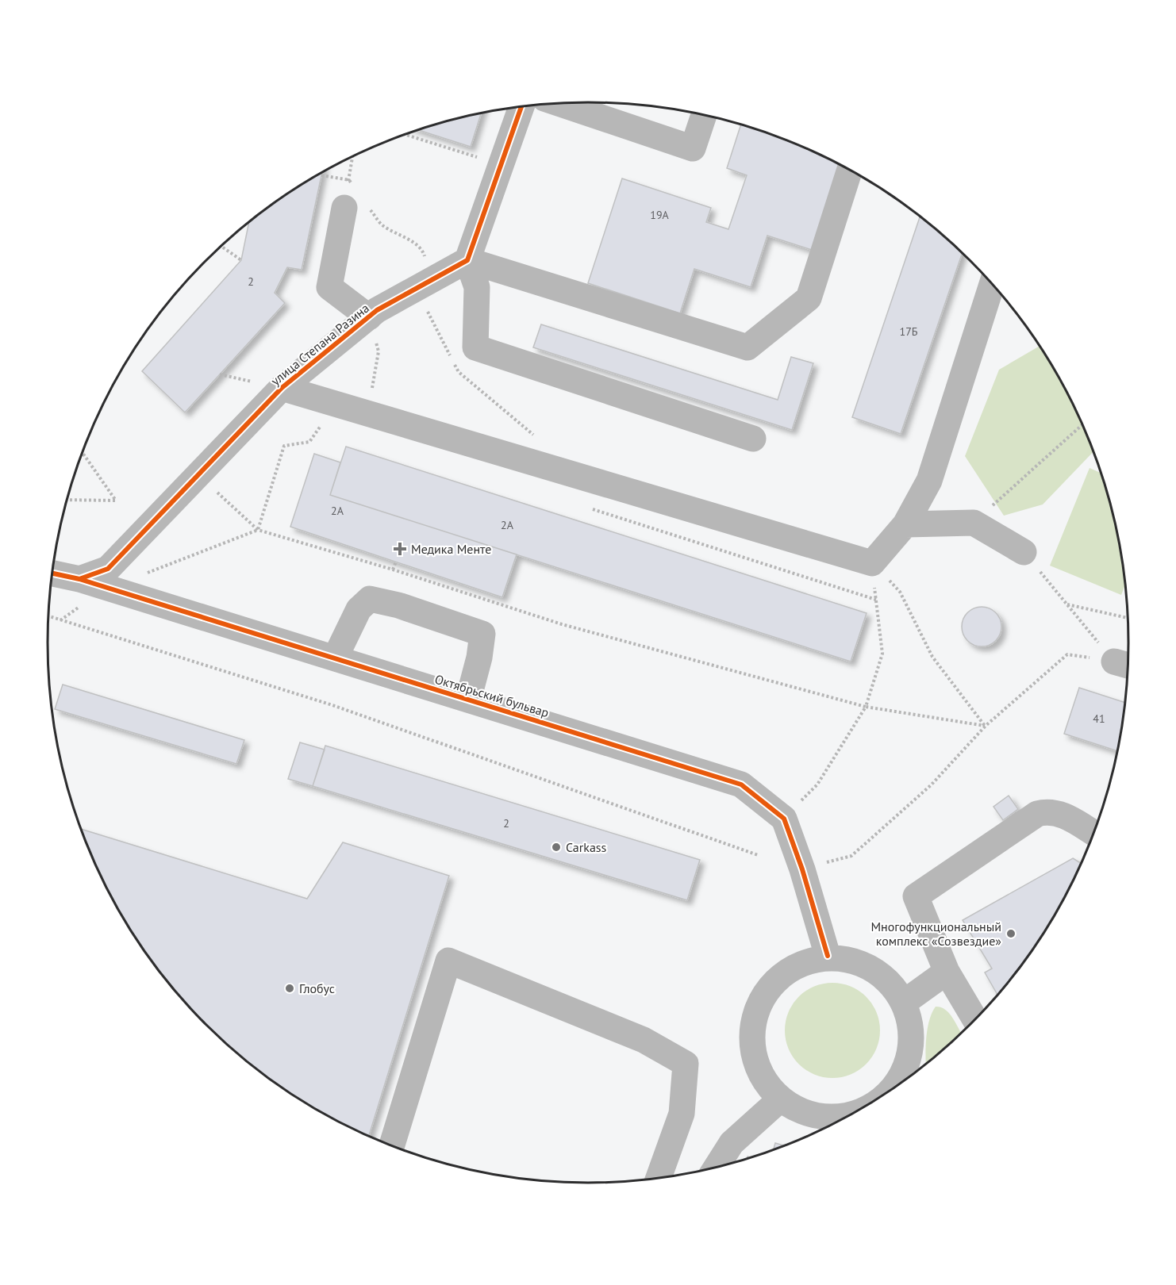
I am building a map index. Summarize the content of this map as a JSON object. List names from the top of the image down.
{
  "streets": {
    "street": ["улица Степана Разина", "Октябрьский бульвар"]
  },
  "crossings": [
    ["улица Степана Разина", "Октябрьский бульвар"]
  ],
  "places": {
    "health": ["Медика Менте"],
    "other": ["Carkass", "Многофункциональный комплекс «Созвездие»", "Глобус"]
  },
  "house_numbers": [
    "19А",
    "2",
    "17Б",
    "2А",
    "2А",
    "41",
    "2"
  ]
}
